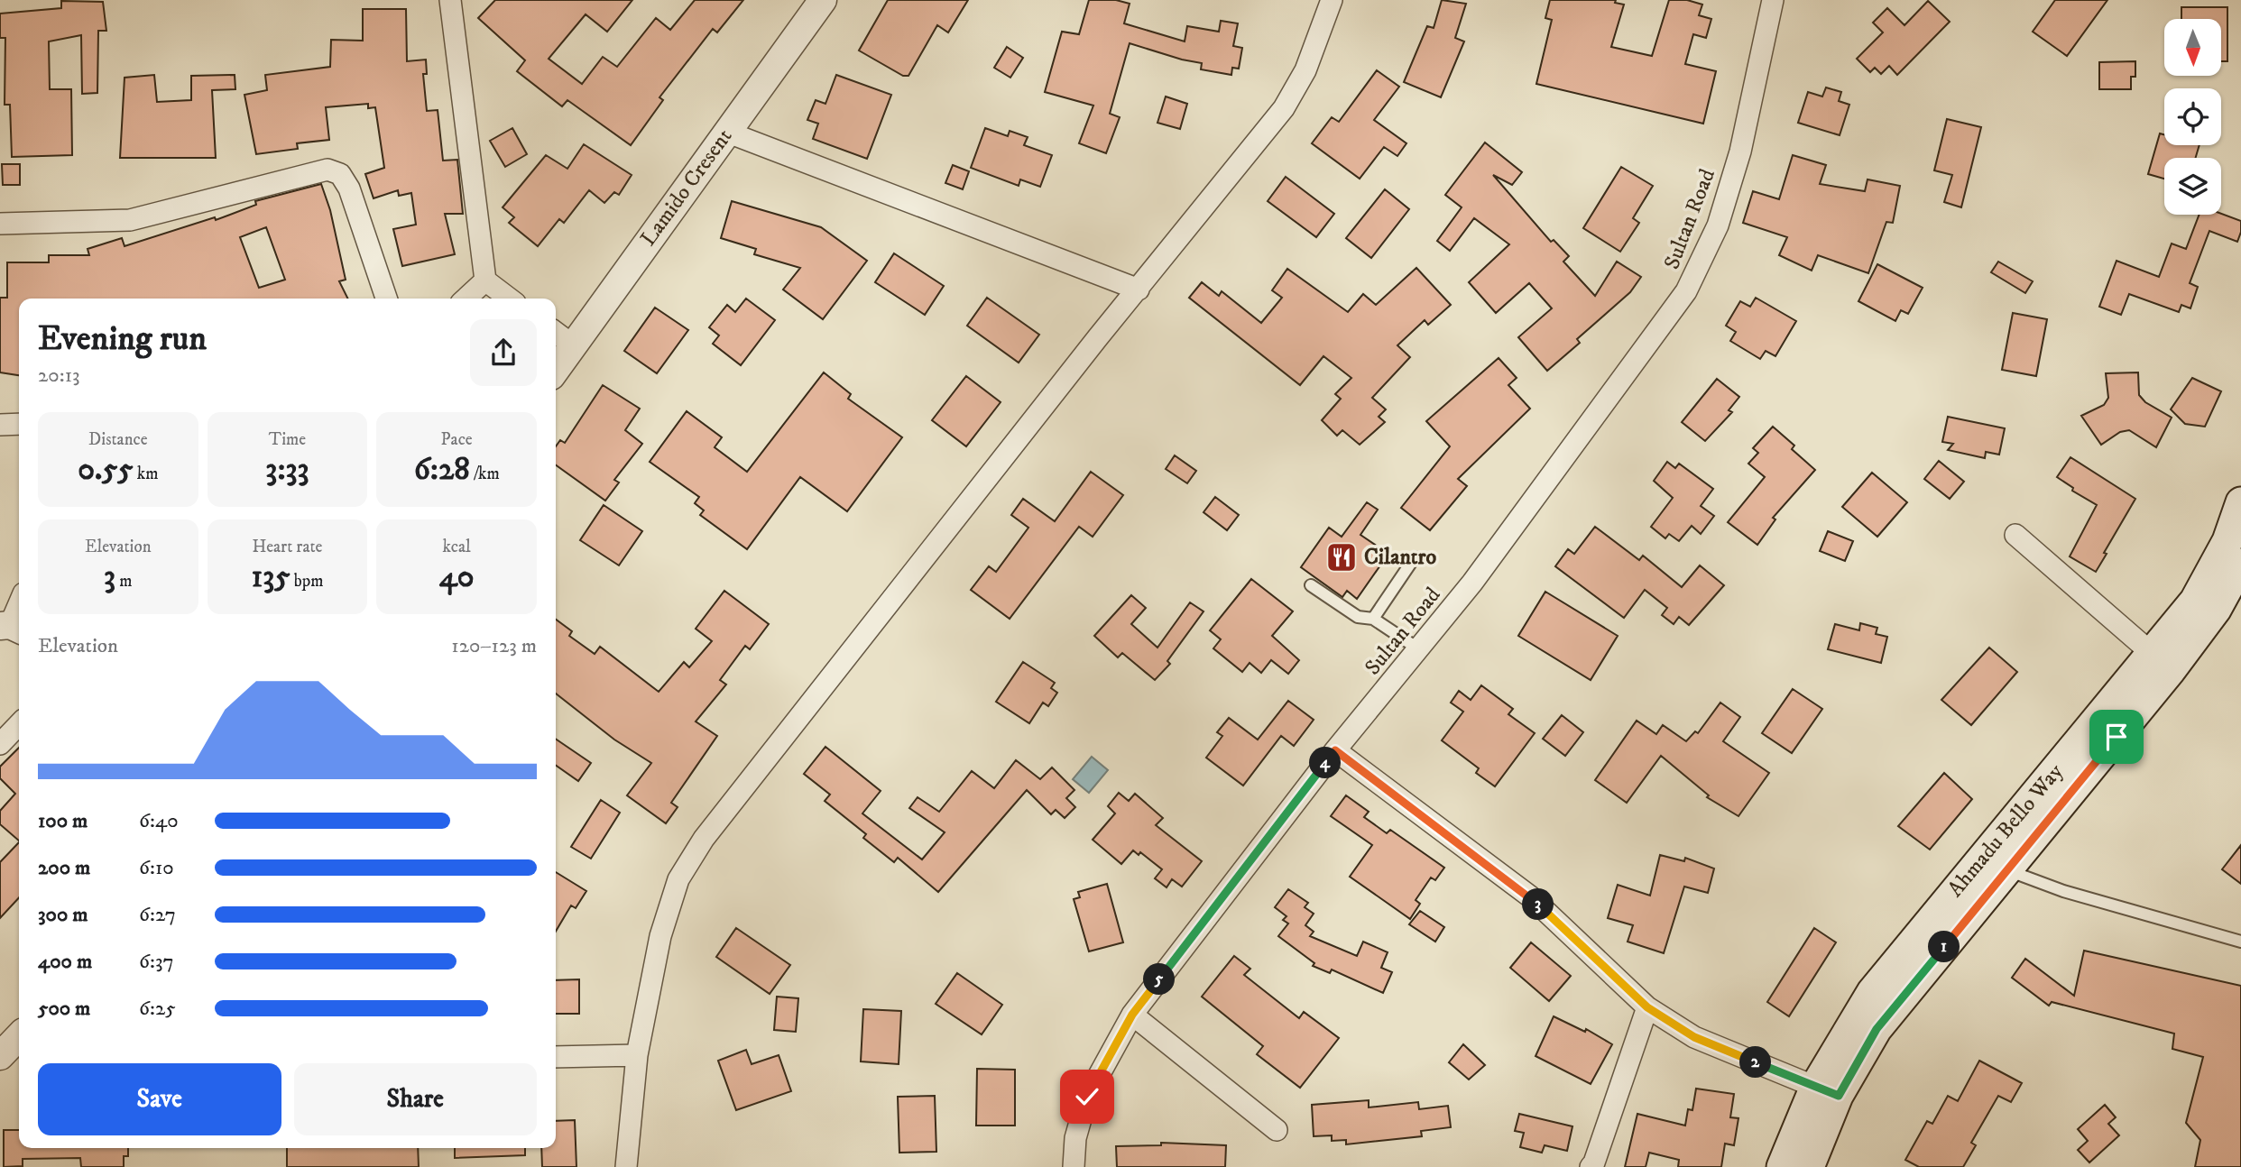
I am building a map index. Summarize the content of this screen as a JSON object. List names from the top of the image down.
{
  "streets": {
    "main road": ["Ahmadu Bello Way"],
    "street": ["Lamido Cresent", "Sultan Road"]
  },
  "places": {
    "restaurant": ["Cilantro"]
  },
  "north": "bottom",
  "page": {
    "heading": ["Evening run", "20:13"],
    "stats": [
      ["Distance", "0.55 km"],
      ["Time", "3:33"],
      ["Pace", "6:28 /km"],
      ["Elevation", "3 m"],
      ["Heart rate", "135 bpm"],
      ["kcal", "40"]
    ],
    "chart": ["Elevation", "120–123 m"],
    "pins": [
      "4",
      "3",
      "1",
      "5",
      "2"
    ],
    "list": [
      {
        "name": "100 m",
        "note": "6:40"
      },
      {
        "name": "200 m",
        "note": "6:10"
      },
      {
        "name": "300 m",
        "note": "6:27"
      },
      {
        "name": "400 m",
        "note": "6:37"
      },
      {
        "name": "500 m",
        "note": "6:25"
      }
    ],
    "buttons": ["Save", "Share"]
  }
}
